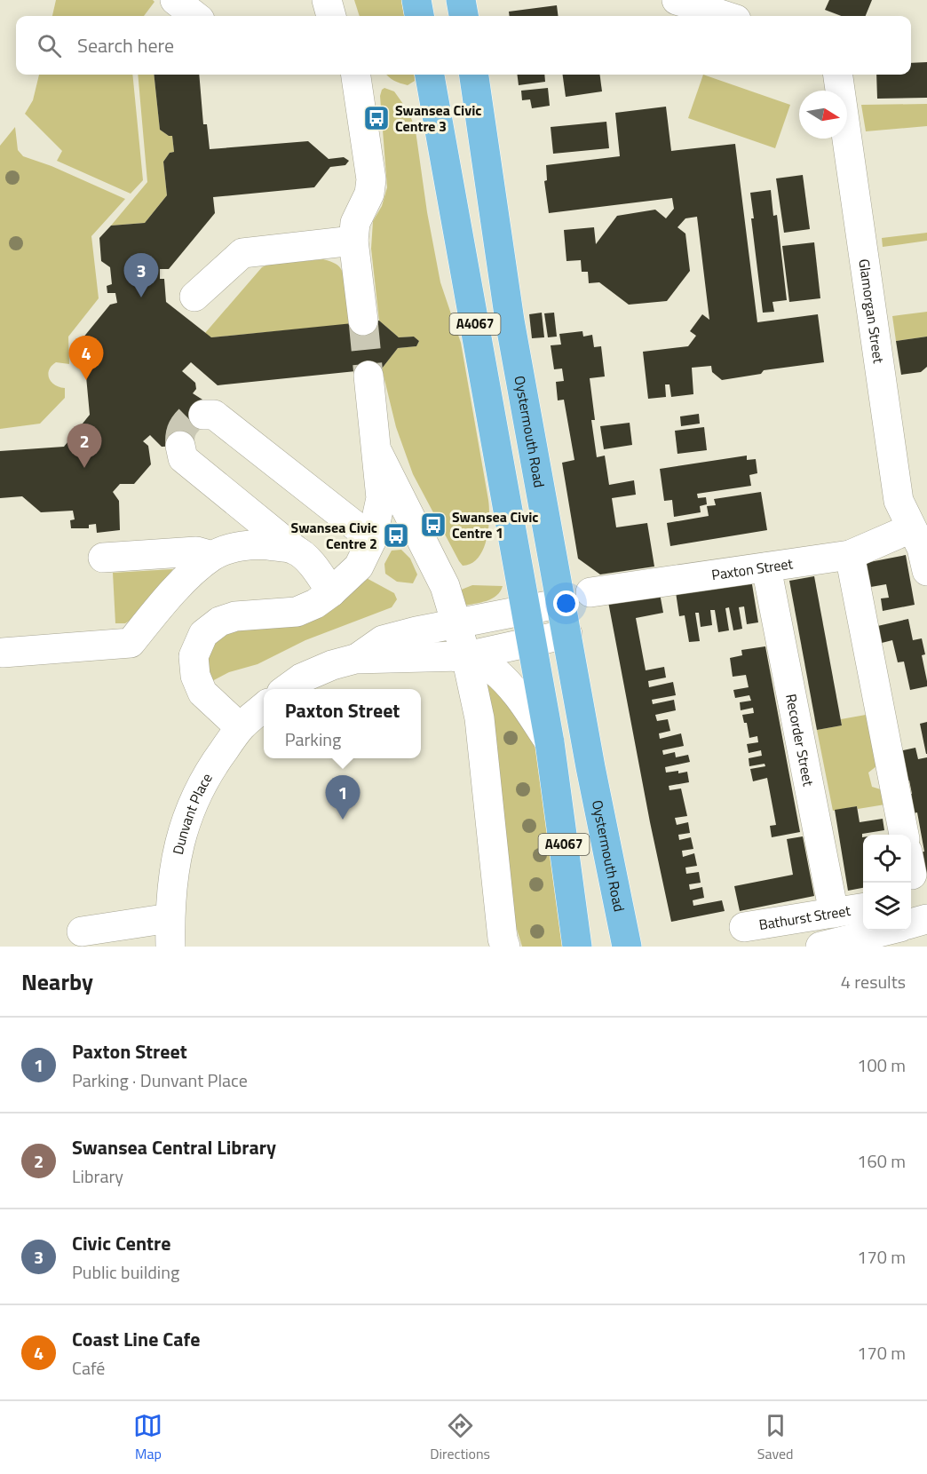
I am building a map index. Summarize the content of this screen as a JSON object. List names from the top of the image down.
{
  "streets": {
    "main road": ["A4067", "Oystermouth Road"],
    "street": [
      "Glamorgan Street",
      "Paxton Street",
      "Recorder Street",
      "Dunvant Place",
      "Bathurst Street"
    ]
  },
  "crossings": [
    ["Glamorgan Street", "Paxton Street"],
    ["Paxton Street", "Recorder Street"],
    ["Recorder Street", "Bathurst Street"]
  ],
  "places": {
    "bus stop": ["Swansea Civic Centre 3", "Swansea Civic Centre 1", "Swansea Civic Centre 2"]
  },
  "north": "right",
  "page": {
    "search": "Search here",
    "pins": [
      "3",
      "4",
      "2",
      "1"
    ],
    "popup": ["Paxton Street", "Parking"],
    "heading": ["Nearby", "4 results"],
    "list": [
      {
        "mark": "1",
        "name": "Paxton Street",
        "note": "Parking · Dunvant Place",
        "value": "100 m"
      },
      {
        "mark": "2",
        "name": "Swansea Central Library",
        "note": "Library",
        "value": "160 m"
      },
      {
        "mark": "3",
        "name": "Civic Centre",
        "note": "Public building",
        "value": "170 m"
      },
      {
        "mark": "4",
        "name": "Coast Line Cafe",
        "note": "Café",
        "value": "170 m"
      }
    ],
    "nav": ["Map", "Directions", "Saved"]
  }
}
